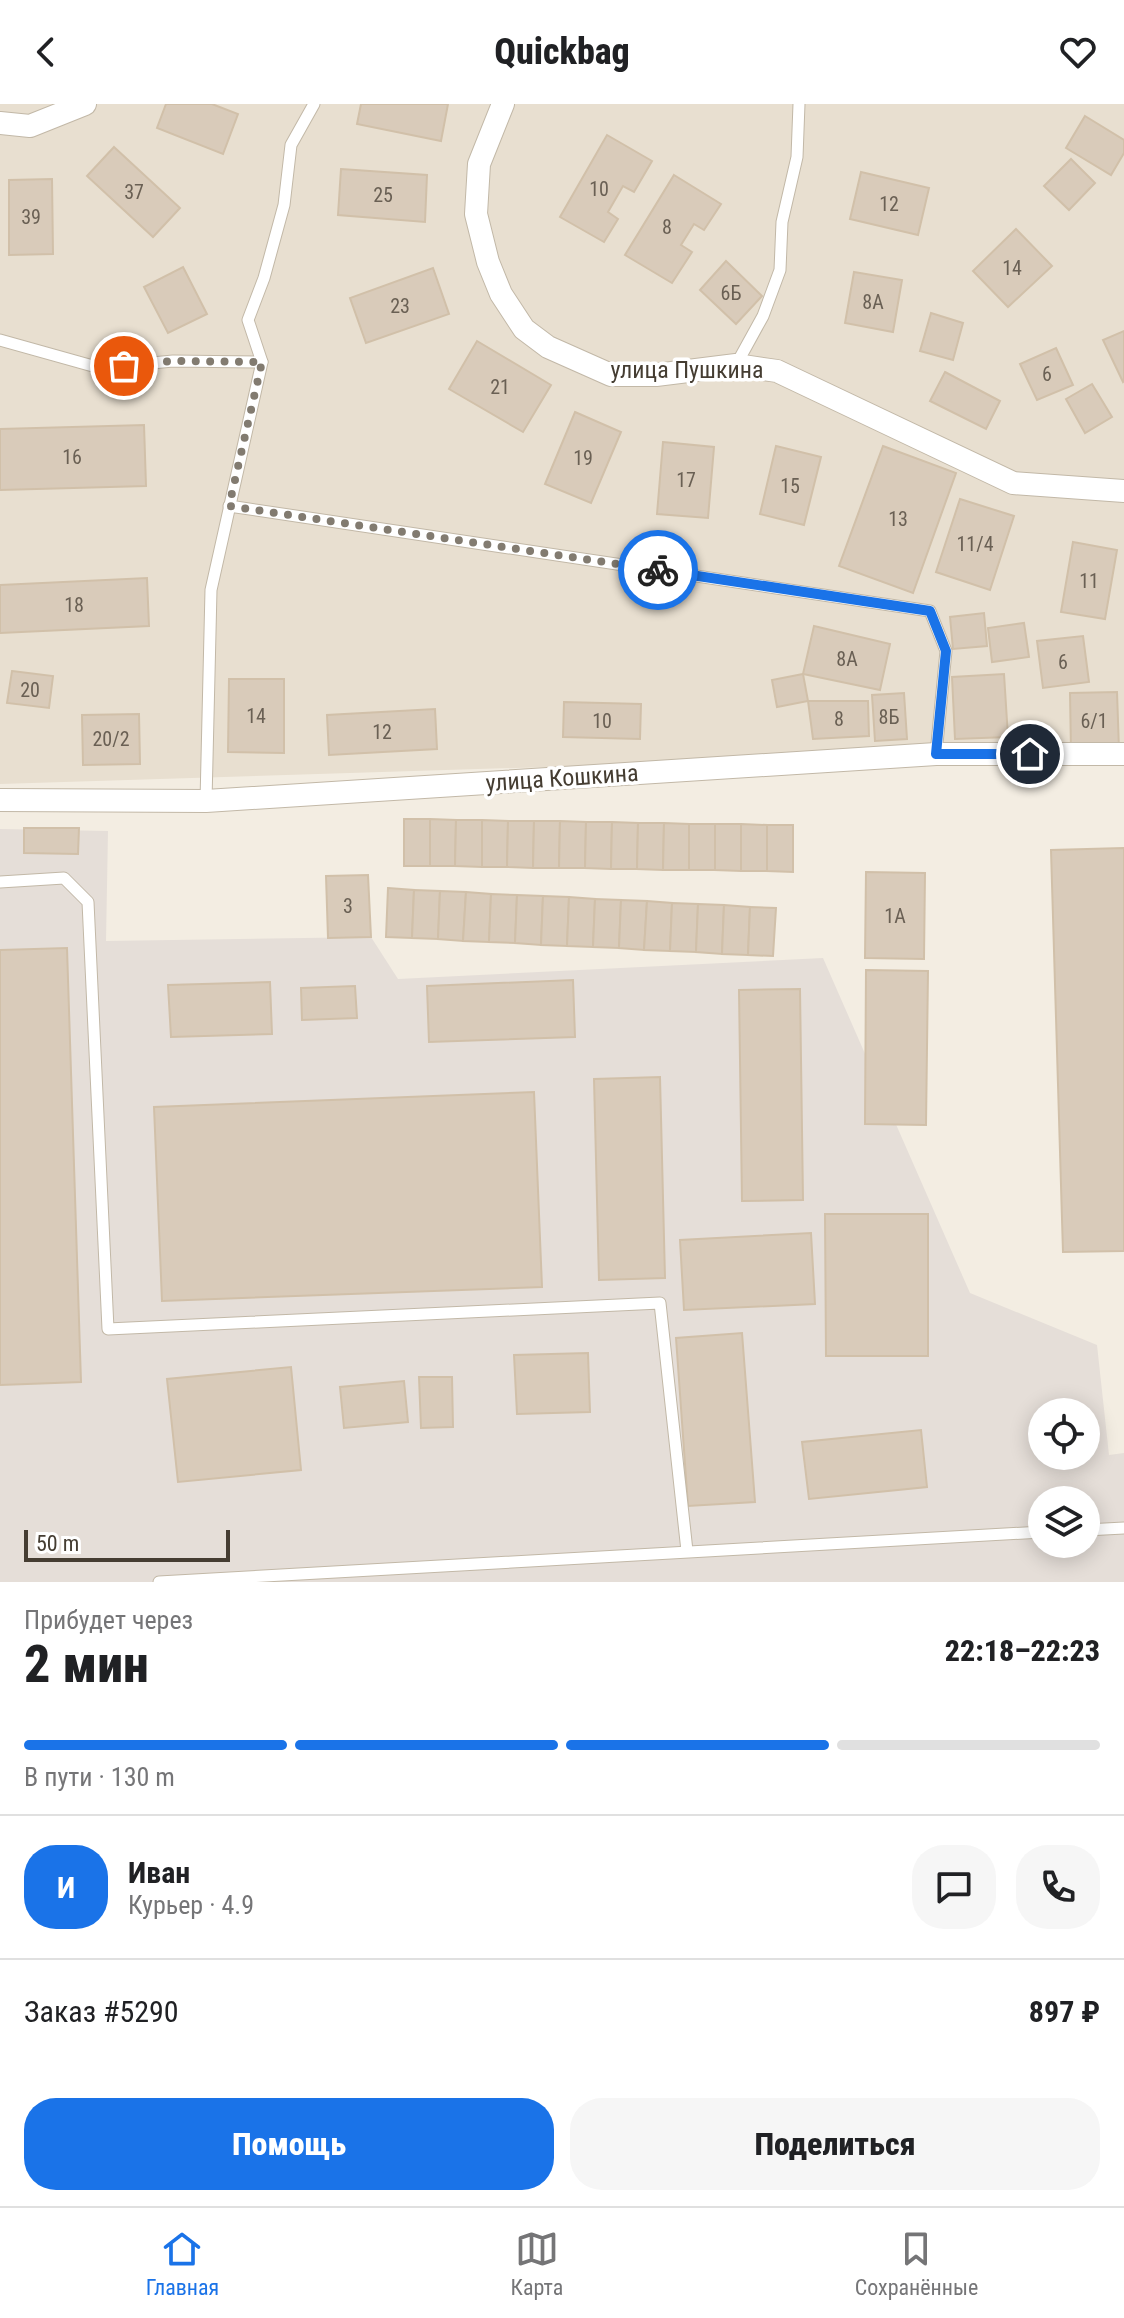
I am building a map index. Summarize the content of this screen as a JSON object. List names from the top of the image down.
{
  "streets": {
    "street": ["улица Пушкина", "улица Кошкина"]
  },
  "house_numbers": [
    "10",
    "37",
    "25",
    "12",
    "39",
    "8",
    "14",
    "6Б",
    "8А",
    "23",
    "6",
    "21",
    "16",
    "19",
    "17",
    "15",
    "13",
    "11/4",
    "11",
    "18",
    "8А",
    "6",
    "20",
    "14",
    "8Б",
    "8",
    "10",
    "6/1",
    "12",
    "20/2",
    "3",
    "1А"
  ],
  "scale_bar": "50 m",
  "page": {
    "header": "Quickbag",
    "scale": "50 m",
    "heading": ["2 мин", "Прибудет через", "22:18–22:23"],
    "panel": [
      "Иван",
      "Курьер · 4.9",
      "Заказ #5290",
      "897 ₽"
    ],
    "bar": "В пути · 130 m",
    "round": "И",
    "buttons": ["Помощь", "Поделиться"],
    "tabs": ["Главная", "Карта", "Сохранённые"]
  }
}
